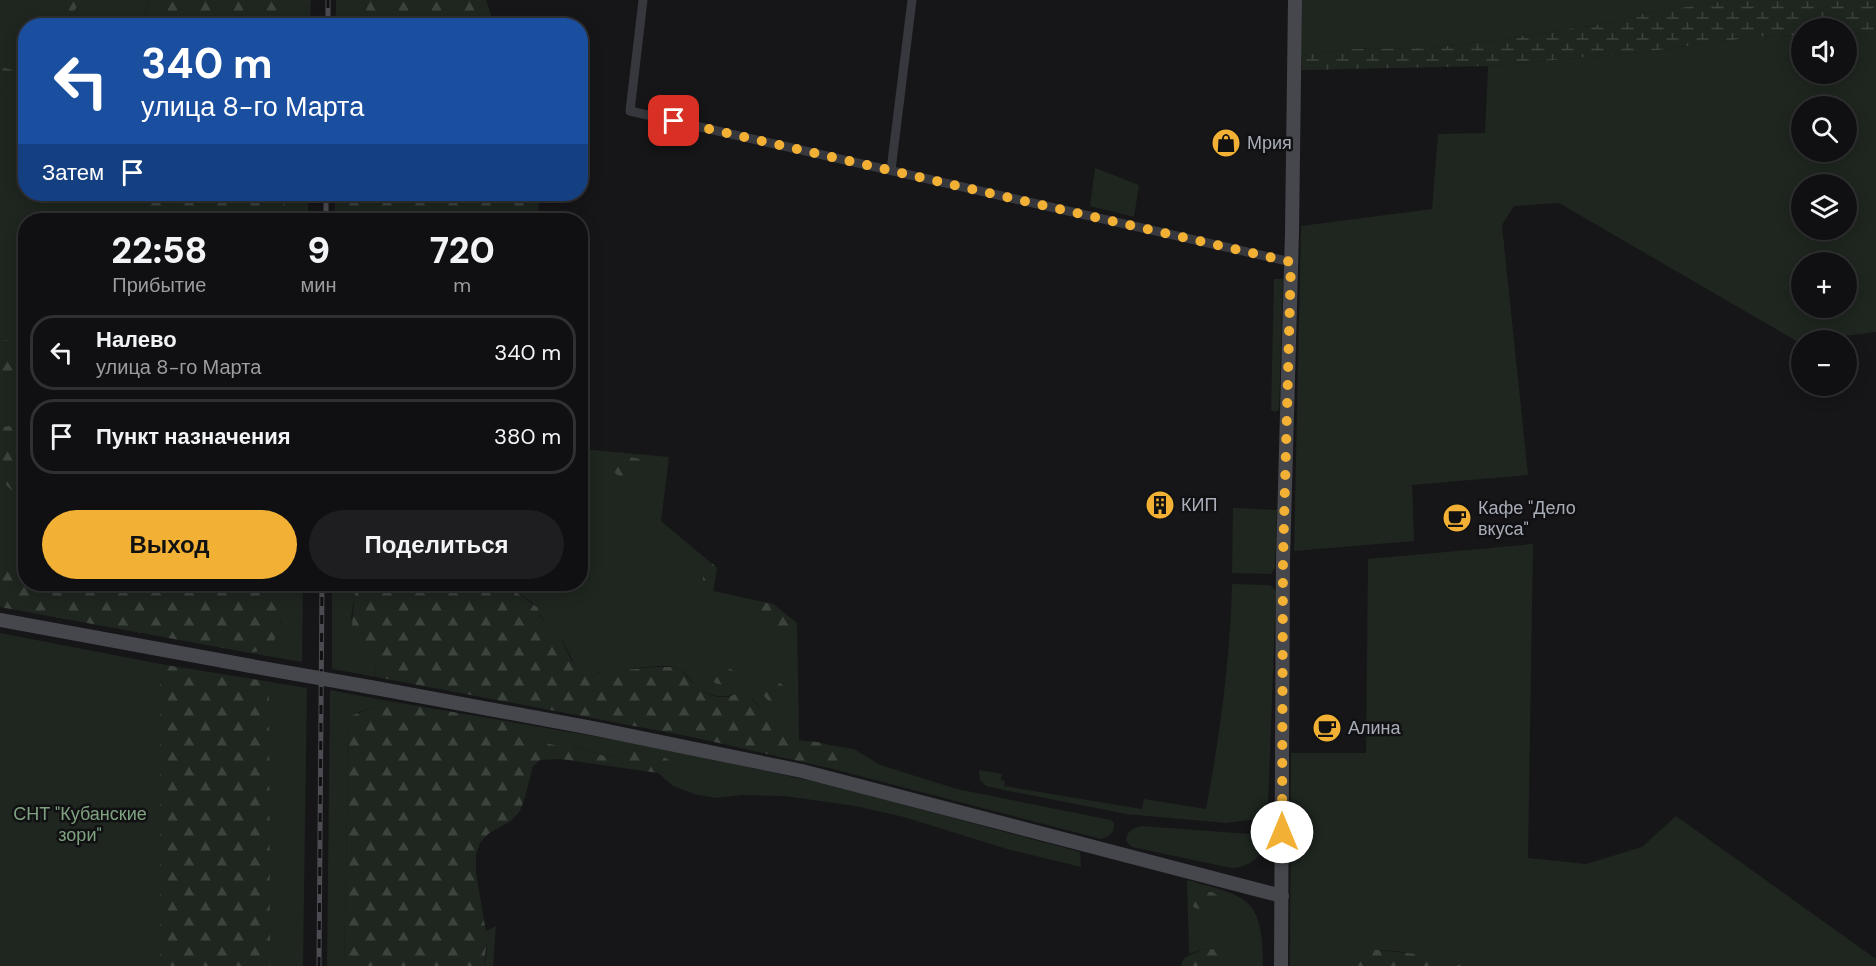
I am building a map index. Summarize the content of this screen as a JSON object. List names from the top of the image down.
{
  "parks": ["СНТ \"Кубанские зори\""],
  "places": {
    "shop": ["Мрия"],
    "building": ["КИП"],
    "cafe": ["Кафе \"Дело вкуса\"", "Алина"]
  },
  "page": {
    "map_buttons": ["+", "−"],
    "turn": ["340 m", "улица 8-го Марта"],
    "then": "Затем",
    "eta": [
      "22:58",
      "Прибытие",
      "9",
      "мин",
      "720",
      "m"
    ],
    "list": [
      {
        "name": "Налево",
        "note": "улица 8-го Марта",
        "value": "340 m"
      },
      {
        "name": "Пункт назначения",
        "value": "380 m"
      }
    ],
    "buttons": ["Выход", "Поделиться"]
  }
}
